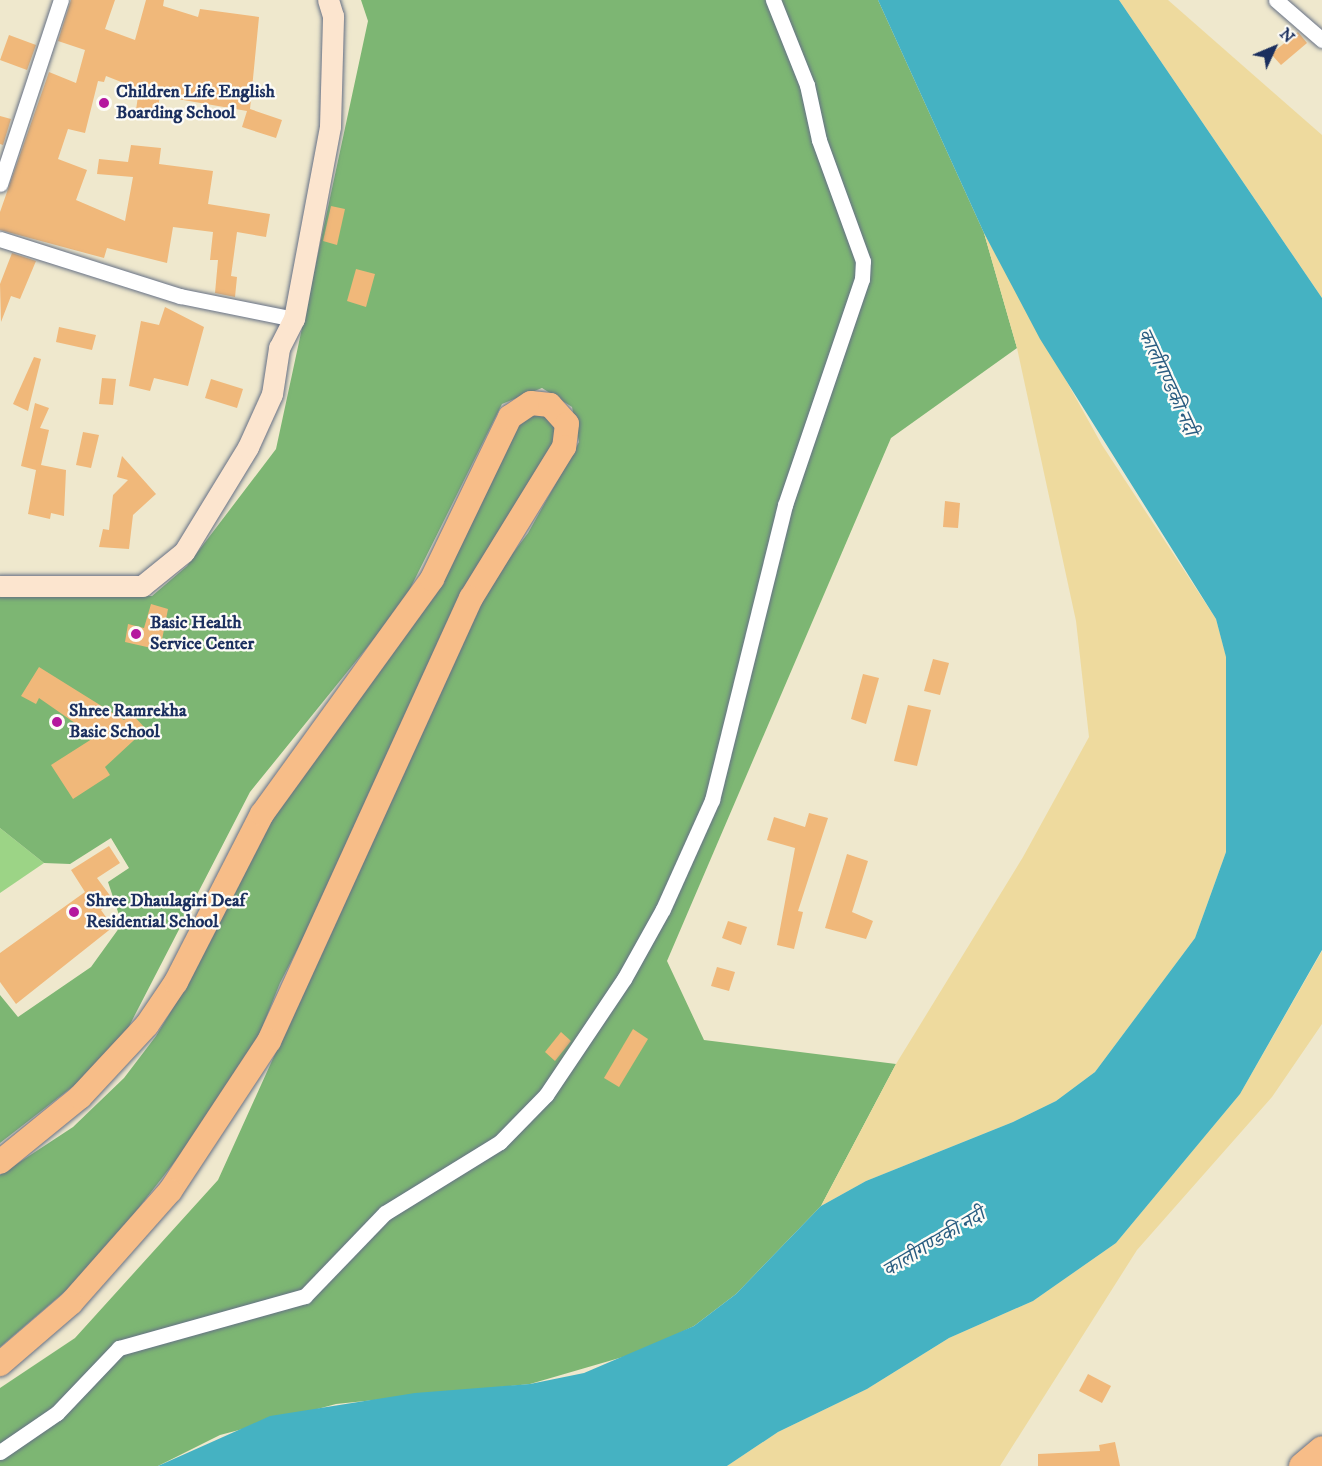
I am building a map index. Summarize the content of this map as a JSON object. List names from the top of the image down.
{
  "water": ["कालीगण्डकी नदी"],
  "places": [
    "Children Life English Boarding School",
    "Basic Health Service Center",
    "Shree Ramrekha Basic School",
    "Shree Dhaulagiri Deaf Residential School"
  ],
  "north": "top right"
}
